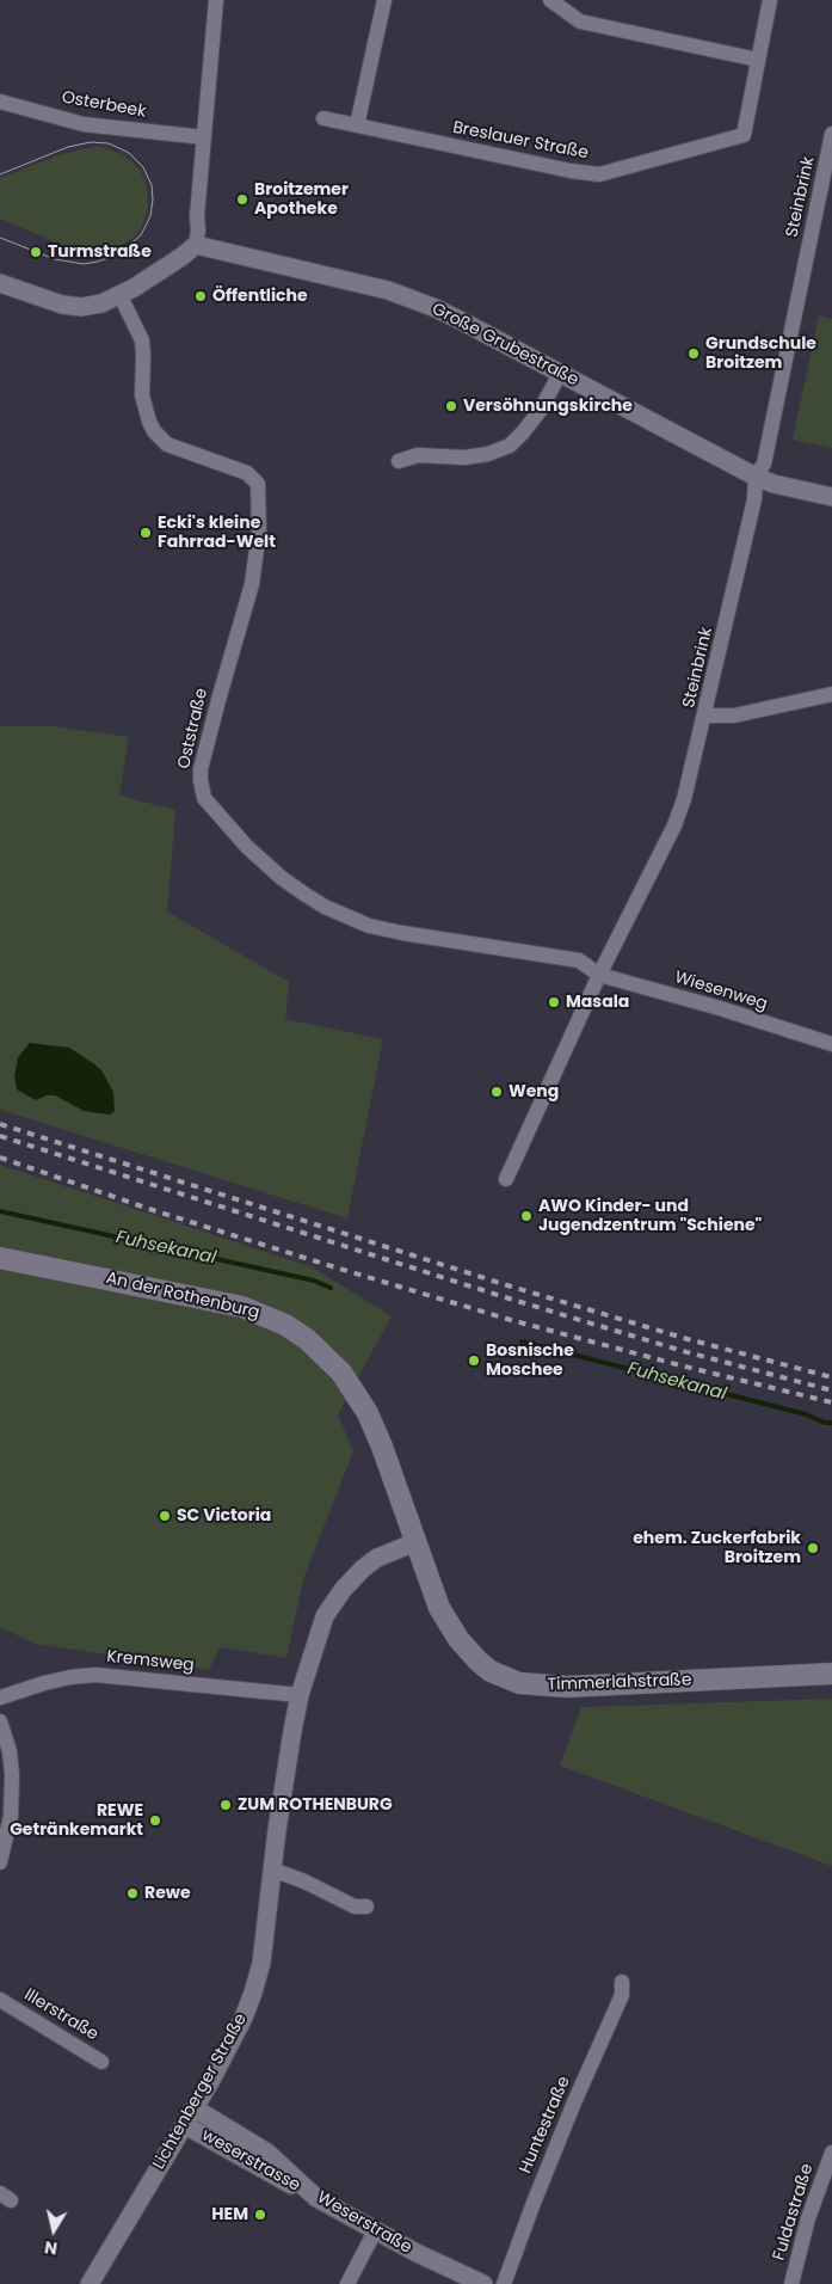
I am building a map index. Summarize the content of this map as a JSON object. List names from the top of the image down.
{
  "streets": {
    "main road": ["An der Rothenburg", "Timmerlahstraße"],
    "street": [
      "Osterbeek",
      "Breslauer Straße",
      "Steinbrink",
      "Große Grubestraße",
      "Oststraße",
      "Wiesenweg",
      "Kremsweg",
      "Illerstraße",
      "Lichtenberger Straße",
      "Huntestraße",
      "weserstrasse",
      "Fuldastraße",
      "Weserstraße"
    ]
  },
  "crossings": [
    ["Steinbrink", "Große Grubestraße"],
    ["Steinbrink", "Oststraße"],
    ["Steinbrink", "Wiesenweg"],
    ["Oststraße", "Wiesenweg"],
    ["An der Rothenburg", "Timmerlahstraße"],
    ["An der Rothenburg", "Lichtenberger Straße"],
    ["Kremsweg", "Lichtenberger Straße"],
    ["Timmerlahstraße", "Lichtenberger Straße"],
    ["Lichtenberger Straße", "weserstrasse"],
    ["Lichtenberger Straße", "Weserstraße"],
    ["weserstrasse", "Weserstraße"]
  ],
  "water": ["Fuhsekanal"],
  "places": [
    "Broitzemer Apotheke",
    "Turmstraße",
    "Öffentliche",
    "Grundschule Broitzem",
    "Versöhnungskirche",
    "Ecki's kleine Fahrrad-Welt",
    "Masala",
    "Weng",
    "AWO Kinder- und Jugendzentrum \"Schiene\"",
    "Bosnische Moschee",
    "SC Victoria",
    "ehem. Zuckerfabrik Broitzem",
    "ZUM ROTHENBURG",
    "REWE Getränkemarkt",
    "Rewe",
    "HEM"
  ],
  "north": "bottom"
}
